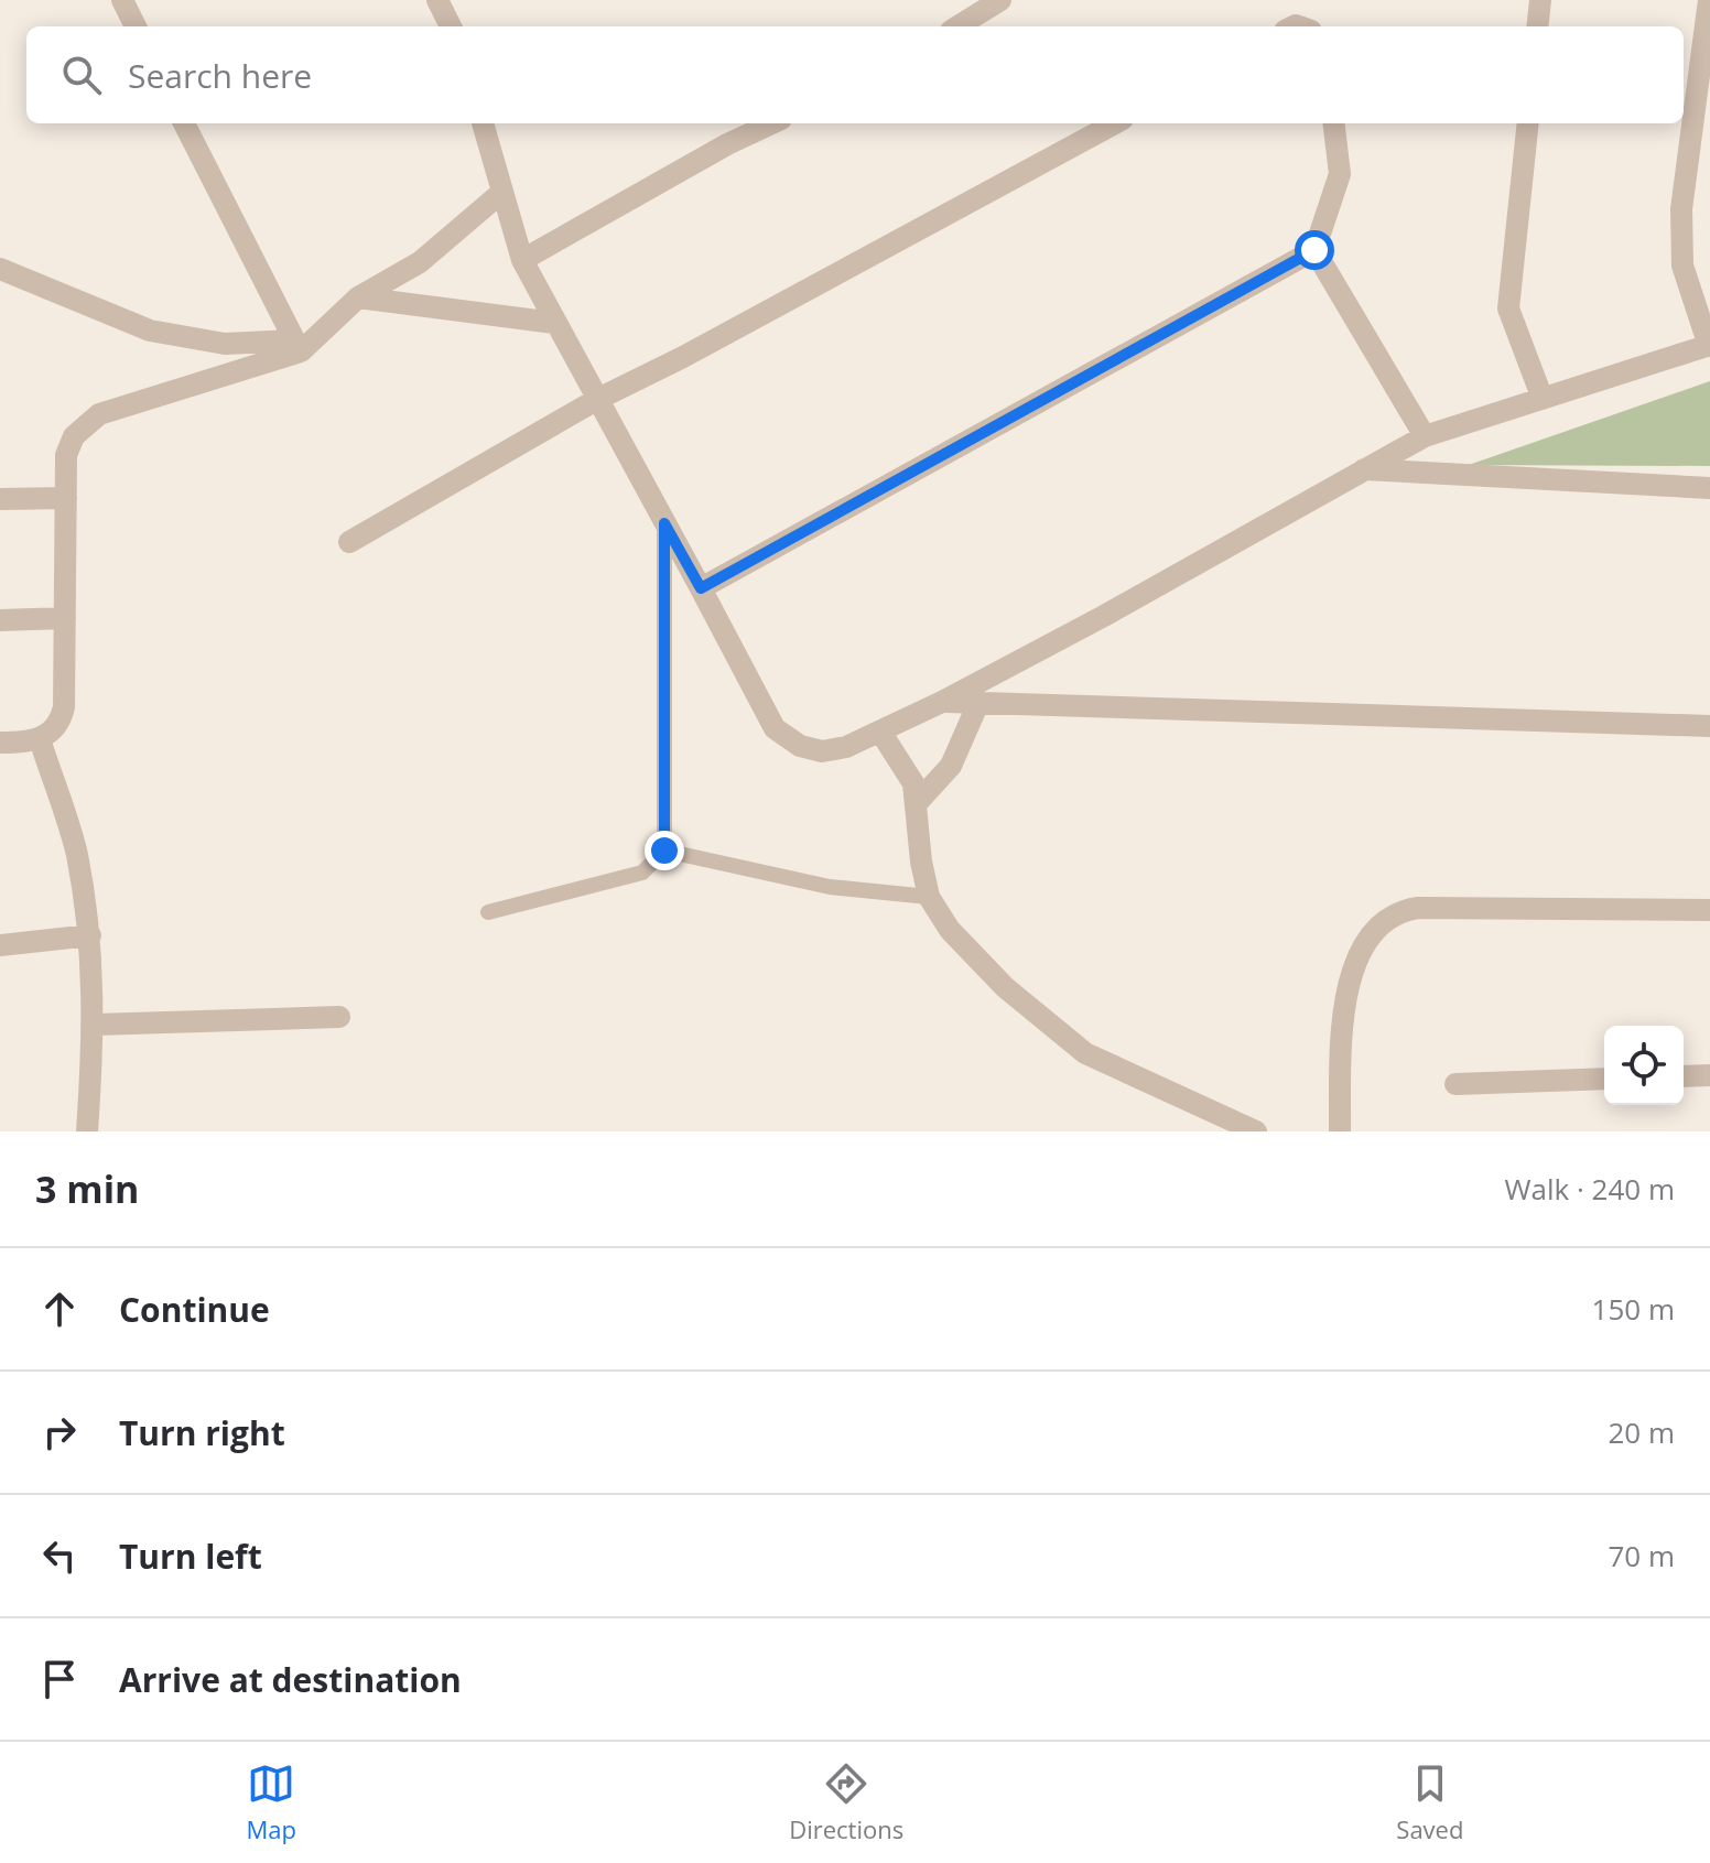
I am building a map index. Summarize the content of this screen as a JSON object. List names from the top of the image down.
{
  "page": {
    "search": "Search here",
    "heading": ["3 min", "Walk · 240 m"],
    "list": [
      ["Continue", "150 m"],
      ["Turn right", "20 m"],
      ["Turn left", "70 m"],
      "Arrive at destination"
    ],
    "nav": ["Map", "Directions", "Saved"]
  }
}
